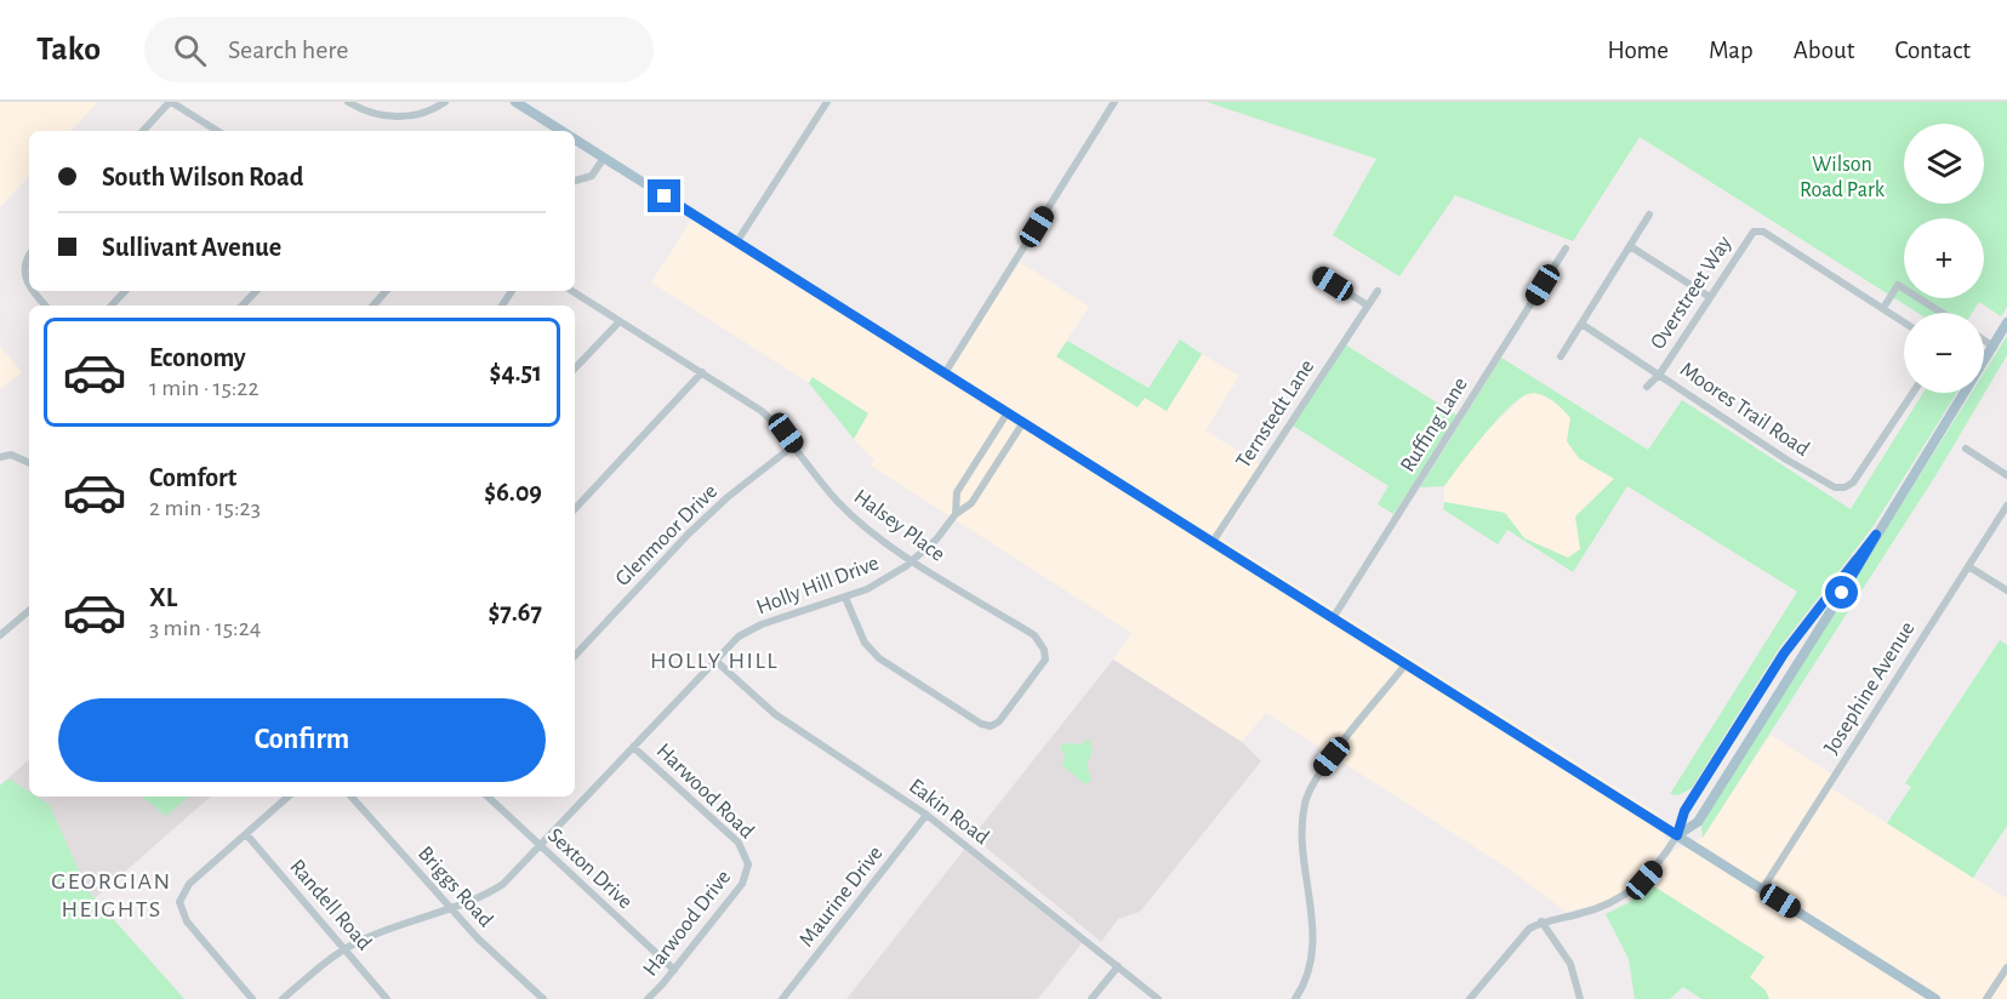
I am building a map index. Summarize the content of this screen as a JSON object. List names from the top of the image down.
{
  "streets": {
    "street": [
      "Overstreet Way",
      "Moores Trail Road",
      "Ternstedt Lane",
      "Ruffing Lane",
      "Halsey Place",
      "Glenmoor Drive",
      "Holly Hill Drive",
      "Josephine Avenue",
      "Harwood Road",
      "Eakin Road",
      "Sexton Drive",
      "Briggs Road",
      "Maurine Drive",
      "Randell Road",
      "Harwood Drive"
    ]
  },
  "crossings": [
    ["Overstreet Way", "Moores Trail Road"],
    ["Halsey Place", "Glenmoor Drive"],
    ["Halsey Place", "Holly Hill Drive"],
    ["Holly Hill Drive", "Harwood Road"],
    ["Holly Hill Drive", "Eakin Road"],
    ["Holly Hill Drive", "Sexton Drive"],
    ["Holly Hill Drive", "Briggs Road"],
    ["Holly Hill Drive", "Randell Road"],
    ["Harwood Road", "Harwood Drive"],
    ["Eakin Road", "Maurine Drive"],
    ["Sexton Drive", "Harwood Drive"]
  ],
  "districts": ["HOLLY HILL", "GEORGIAN HEIGHTS"],
  "parks": ["Wilson Road Park"],
  "page": {
    "header": "Tako",
    "search": "Search here",
    "nav": [
      "Home",
      "Map",
      "About",
      "Contact"
    ],
    "map_buttons": ["+", "−"],
    "banner": ["South Wilson Road", "Sullivant Avenue"],
    "list": [
      {
        "name": "Economy",
        "note": "1 min · 15:22",
        "value": "$4.51"
      },
      {
        "name": "Comfort",
        "note": "2 min · 15:23",
        "value": "$6.09"
      },
      {
        "name": "XL",
        "note": "3 min · 15:24",
        "value": "$7.67"
      }
    ],
    "buttons": "Confirm"
  }
}
